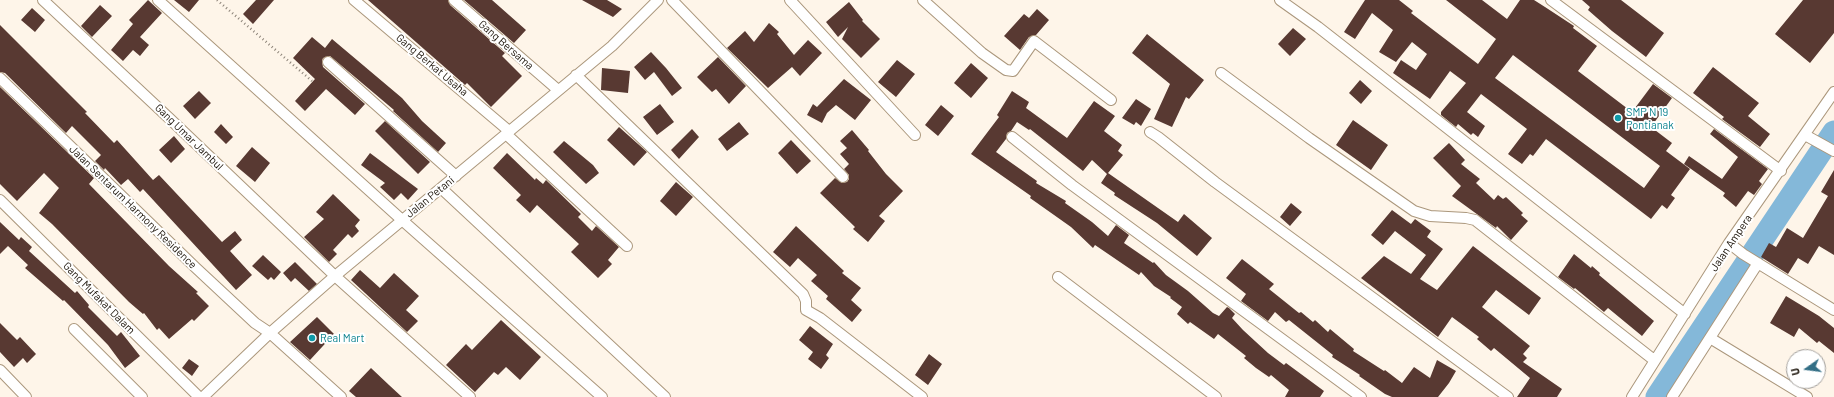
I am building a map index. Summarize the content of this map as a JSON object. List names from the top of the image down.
{
  "streets": {
    "street": [
      "Gang Bersama",
      "Gang Berkat Usaha",
      "Gang Umar Jambul",
      "Jalan Petani",
      "Jalan Sentarum Harmony Residence",
      "Jalan Ampera",
      "Gang Mufakat Dalam"
    ]
  },
  "crossings": [
    ["Gang Bersama", "Jalan Petani"],
    ["Gang Berkat Usaha", "Jalan Petani"],
    ["Gang Umar Jambul", "Jalan Petani"],
    ["Jalan Petani", "Jalan Sentarum Harmony Residence"],
    ["Jalan Petani", "Gang Mufakat Dalam"]
  ],
  "places": ["SMP N 19 Pontianak", "Real Mart"],
  "north": "left"
}
